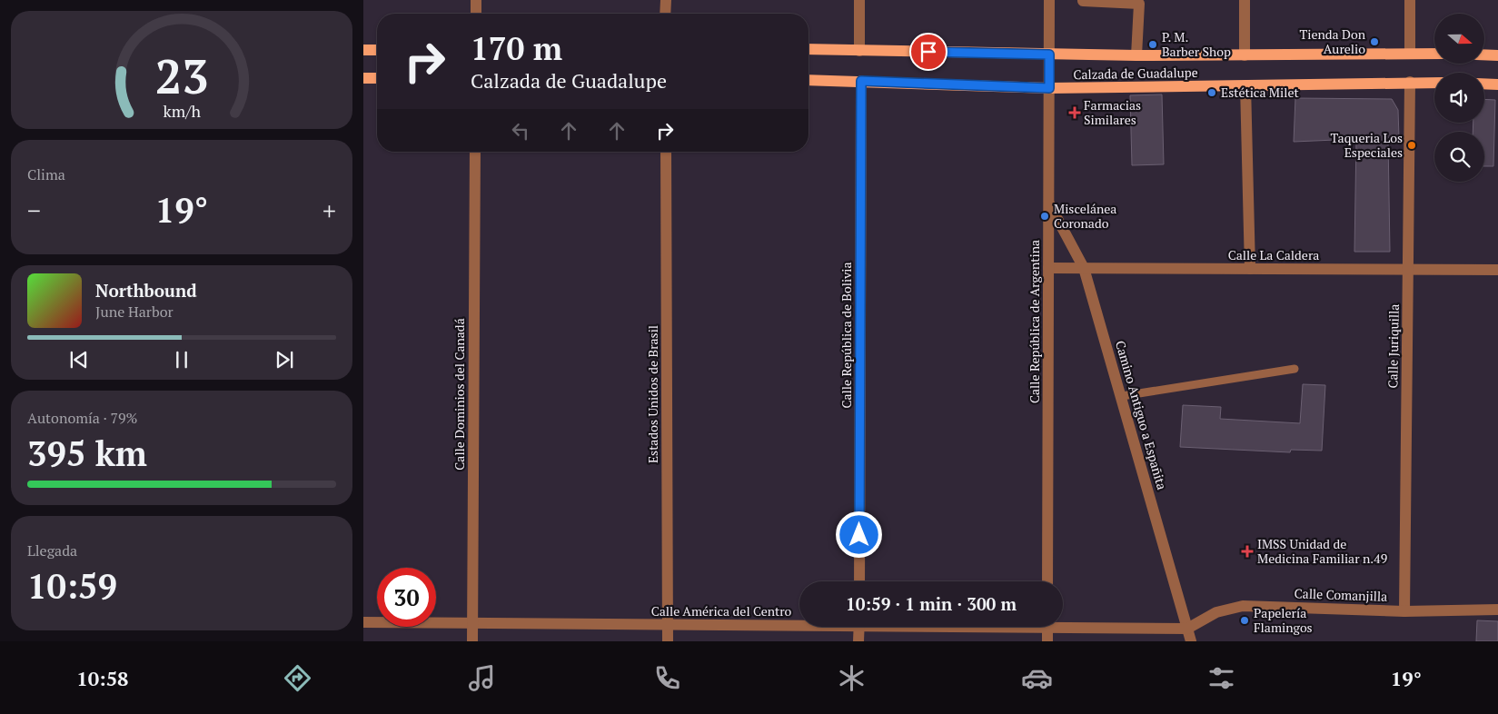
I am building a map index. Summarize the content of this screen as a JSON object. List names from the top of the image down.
{
  "streets": {
    "main road": ["Calzada de Guadalupe"],
    "street": [
      "Calle La Caldera",
      "Calle República de Argentina",
      "Calle República de Bolivia",
      "Calle Juriquilla",
      "Calle Dominios del Canadá",
      "Estados Unidos de Brasil",
      "Camino Antiguo a Españita",
      "Calle Comanjilla",
      "Calle América del Centro"
    ]
  },
  "crossings": [
    ["Calzada de Guadalupe", "Calle República de Argentina"],
    ["Calzada de Guadalupe", "Calle República de Bolivia"],
    ["Calzada de Guadalupe", "Calle Juriquilla"],
    ["Calle La Caldera", "Calle República de Argentina"],
    ["Calle La Caldera", "Calle Juriquilla"],
    ["Calle La Caldera", "Camino Antiguo a Españita"],
    ["Calle República de Argentina", "Camino Antiguo a Españita"],
    ["Calle Juriquilla", "Calle Comanjilla"],
    ["Calle Dominios del Canadá", "Calle América del Centro"],
    ["Estados Unidos de Brasil", "Calle América del Centro"],
    ["Camino Antiguo a Españita", "Calle Comanjilla"],
    ["Camino Antiguo a Españita", "Calle América del Centro"],
    ["Calle Comanjilla", "Calle América del Centro"]
  ],
  "places": {
    "other": [
      "Tienda Don Aurelio",
      "P. M. Barber Shop",
      "Estética Milet",
      "Taqueria Los Especiales",
      "Miscelánea Coronado",
      "Papelería Flamingos"
    ],
    "health": ["Farmacias Similares", "IMSS Unidad de Medicina Familiar n.49"]
  },
  "north": "right",
  "page": {
    "turn": ["170 m", "Calzada de Guadalupe"],
    "tile": [
      "Clima",
      ["Autonomía · 79%", "395 km"],
      ["Llegada", "10:59"]
    ],
    "heat": ["−", "19°", "+"],
    "song": ["Northbound", "June Harbor"],
    "limit": "30",
    "trip": "10:59 · 1 min · 300 m",
    "tabs": ["10:58", "19°"],
    "gauge": ["23", "km/h"]
  }
}
